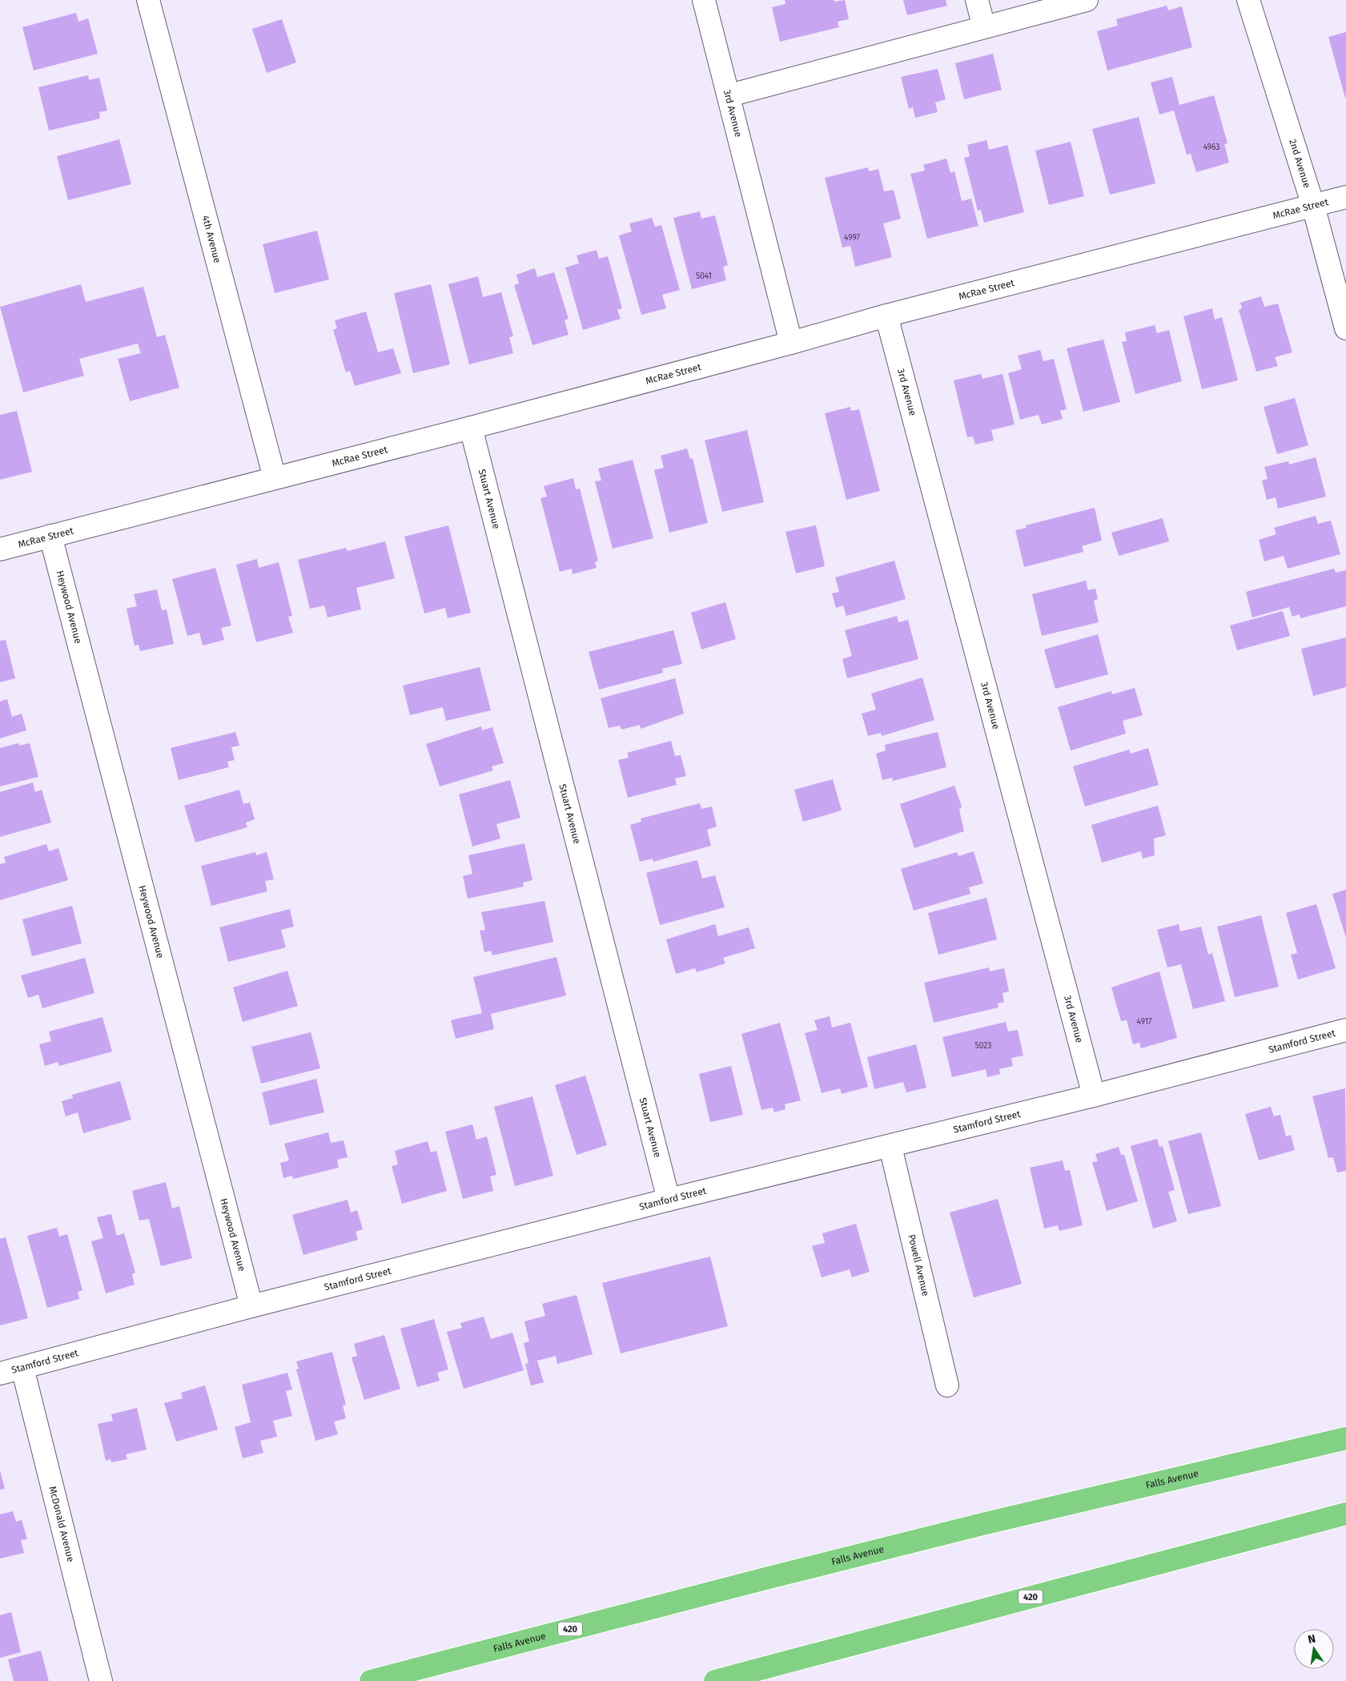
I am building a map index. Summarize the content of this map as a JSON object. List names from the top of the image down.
{
  "streets": {
    "highway": ["Falls Avenue", "420"],
    "street": [
      "3rd Avenue",
      "2nd Avenue",
      "McRae Street",
      "4th Avenue",
      "Stuart Avenue",
      "Heywood Avenue",
      "Stamford Street",
      "Powell Avenue",
      "McDonald Avenue"
    ]
  },
  "crossings": [
    ["3rd Avenue", "McRae Street"],
    ["3rd Avenue", "Stamford Street"],
    ["2nd Avenue", "McRae Street"],
    ["McRae Street", "4th Avenue"],
    ["McRae Street", "Stuart Avenue"],
    ["McRae Street", "Heywood Avenue"],
    ["Stuart Avenue", "Stamford Street"],
    ["Heywood Avenue", "Stamford Street"],
    ["Stamford Street", "Powell Avenue"],
    ["Stamford Street", "McDonald Avenue"]
  ],
  "house_numbers": [
    "4963",
    "4997",
    "5041",
    "4917",
    "5023"
  ],
  "north": "top"
}
